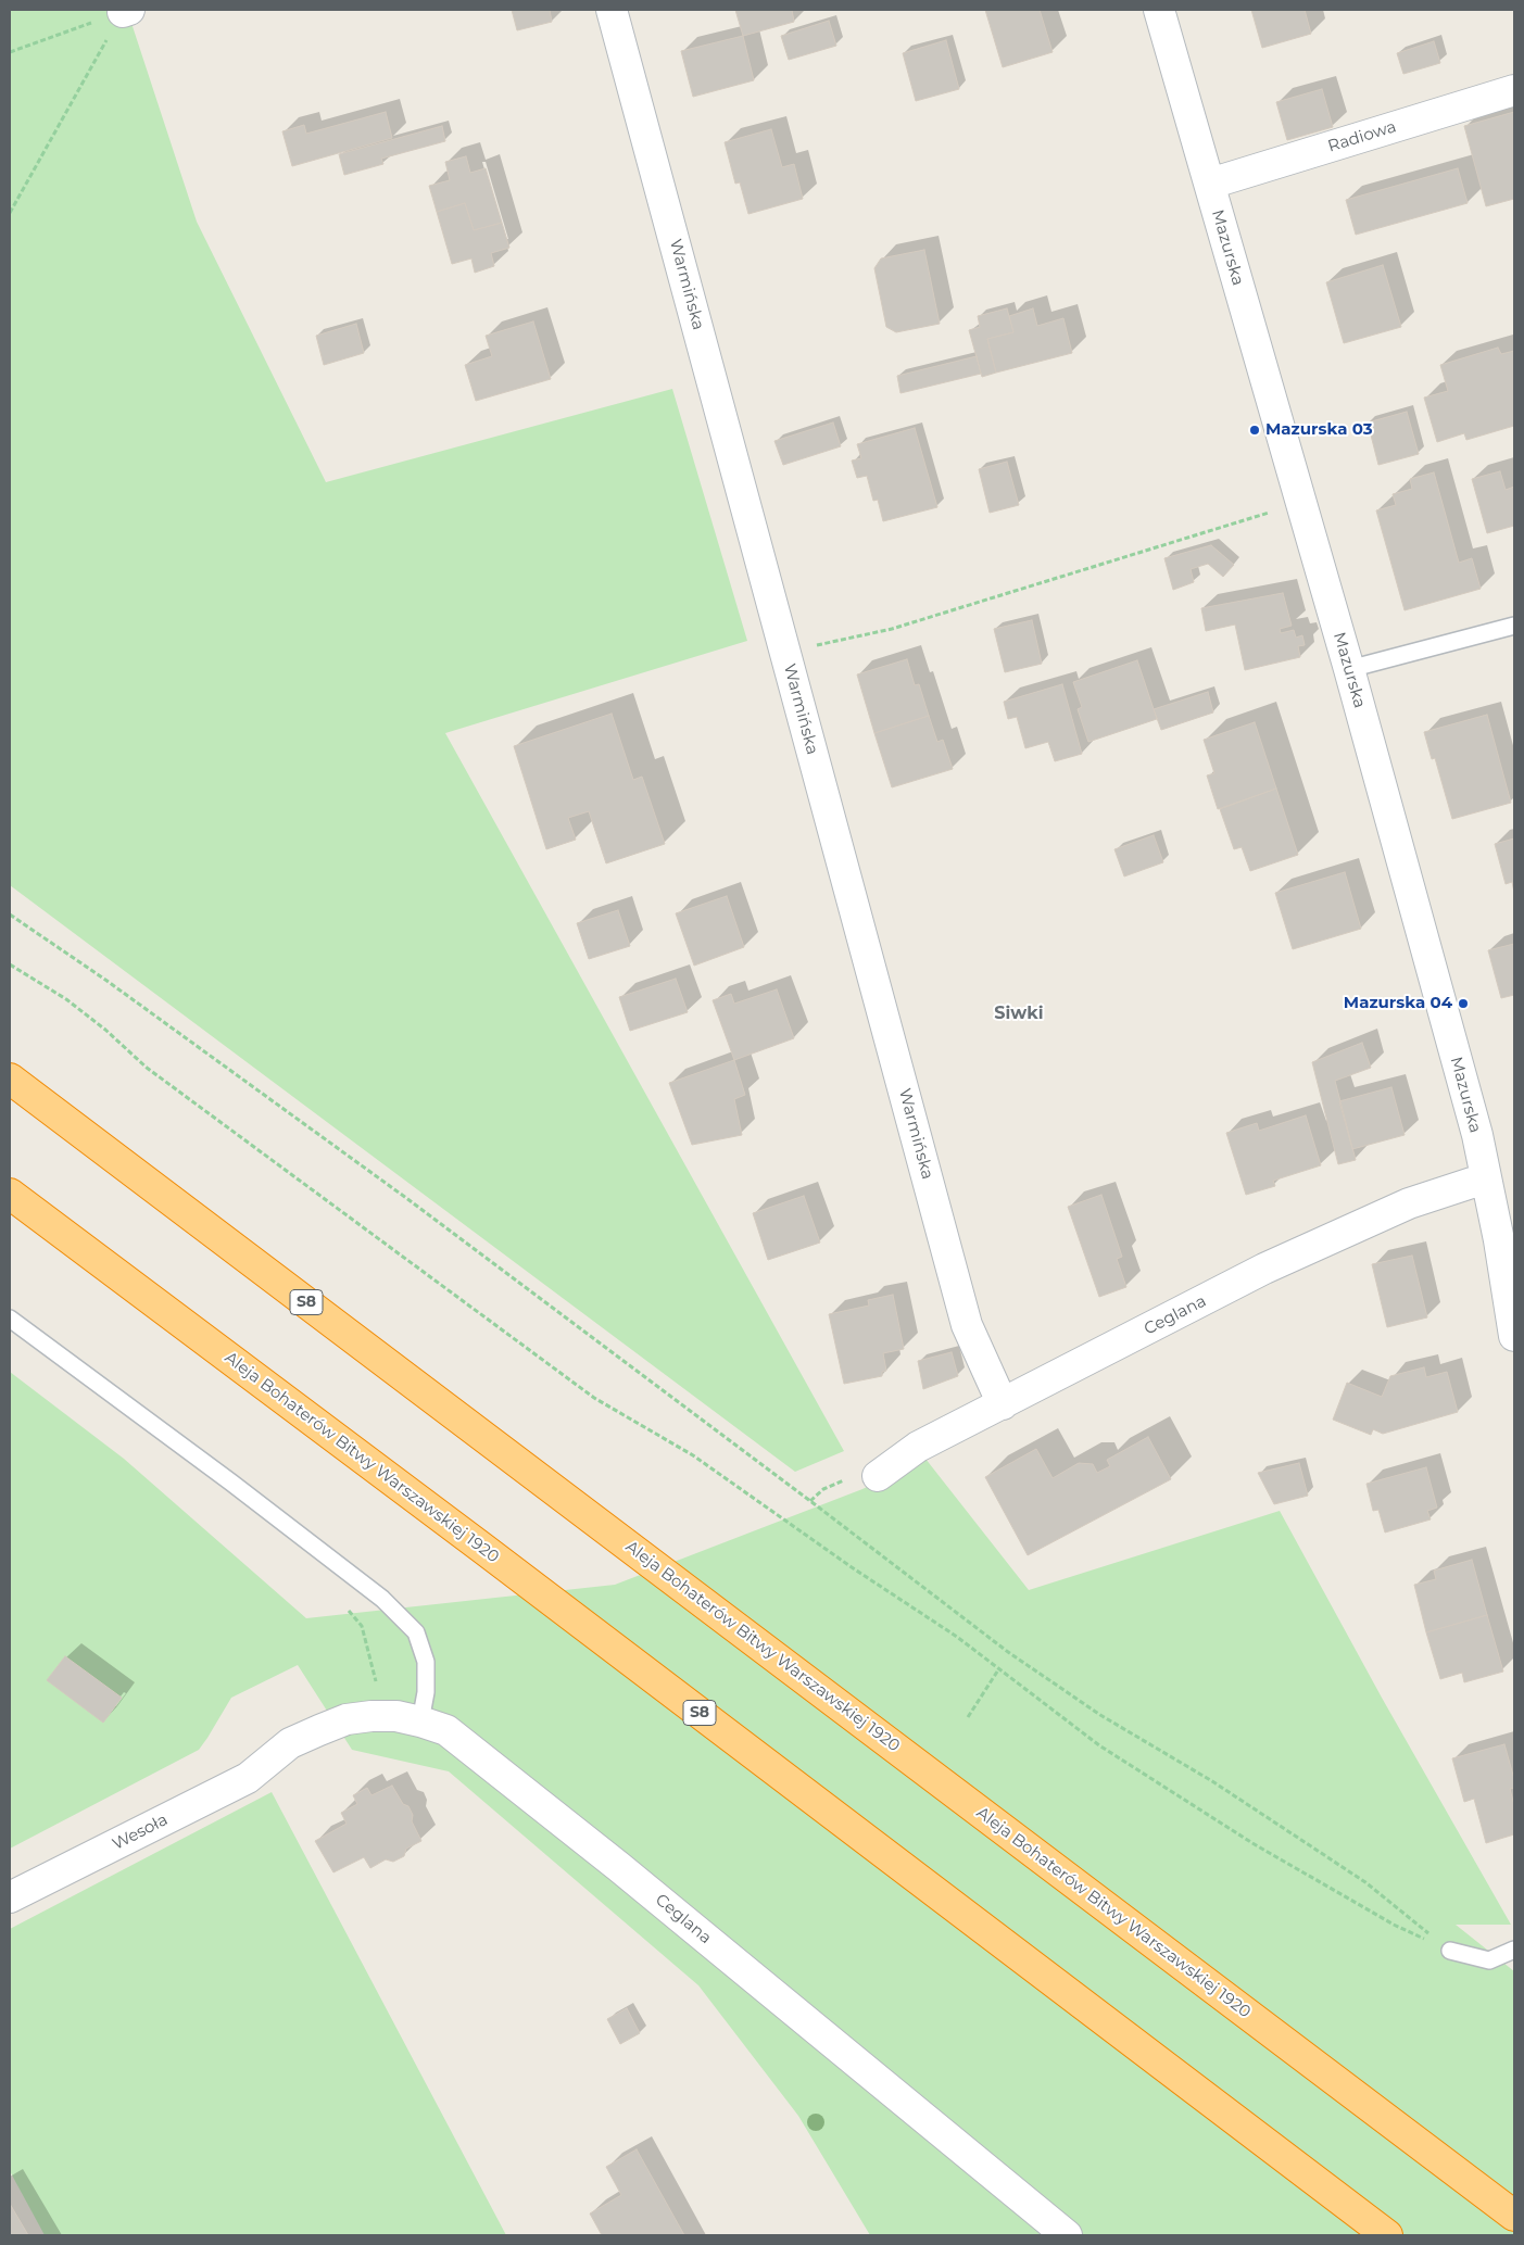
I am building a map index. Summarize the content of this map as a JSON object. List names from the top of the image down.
{
  "streets": {
    "highway": ["S8", "Aleja Bohaterów Bitwy Warszawskiej 1920"],
    "street": [
      "Radiowa",
      "Mazurska",
      "Warmińska",
      "Ceglana",
      "Wesoła"
    ]
  },
  "crossings": [
    ["Radiowa", "Mazurska"],
    ["Mazurska", "Ceglana"],
    ["Warmińska", "Ceglana"],
    ["Ceglana", "Wesoła"]
  ],
  "districts": ["Siwki"],
  "places": ["Mazurska 03", "Mazurska 04"]
}
